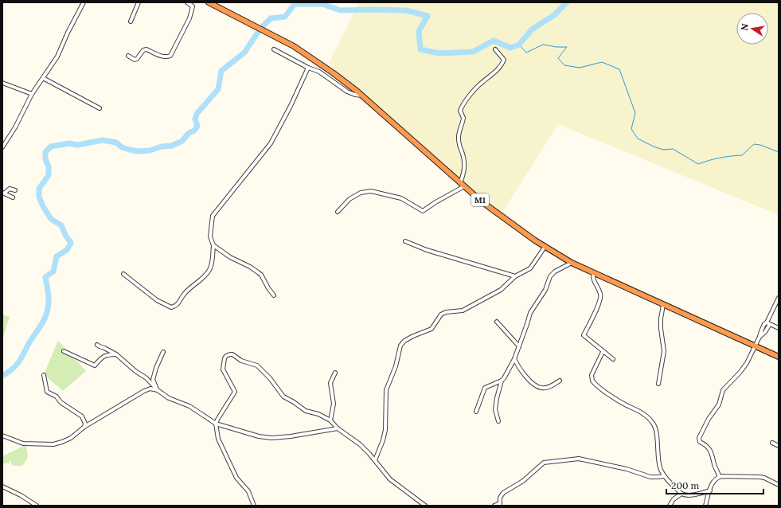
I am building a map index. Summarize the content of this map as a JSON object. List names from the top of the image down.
{
  "streets": {
    "highway": ["M1"]
  },
  "scale_bar": "200 m",
  "north": "left"
}
